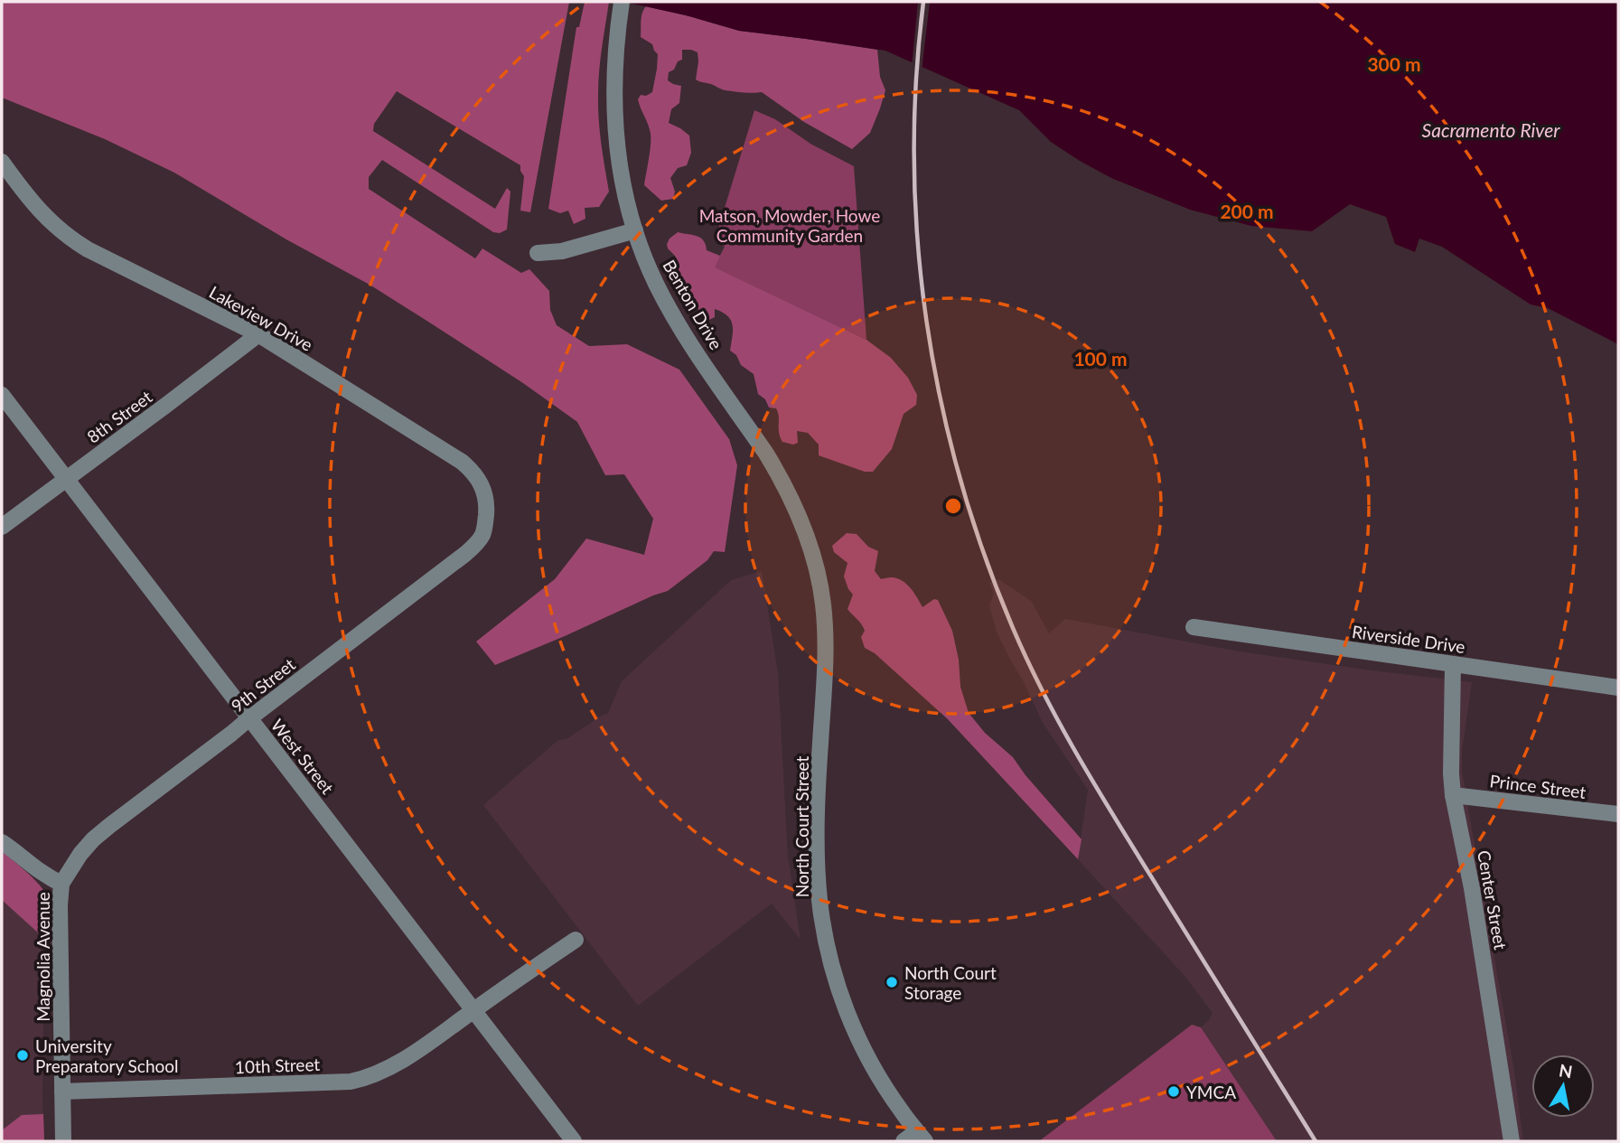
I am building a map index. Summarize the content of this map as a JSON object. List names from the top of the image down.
{
  "streets": {
    "street": [
      "Benton Drive",
      "Lakeview Drive",
      "8th Street",
      "Riverside Drive",
      "9th Street",
      "West Street",
      "Prince Street",
      "North Court Street",
      "Center Street",
      "Magnolia Avenue",
      "10th Street"
    ]
  },
  "crossings": [
    ["Benton Drive", "North Court Street"],
    ["Lakeview Drive", "8th Street"],
    ["Lakeview Drive", "9th Street"],
    ["8th Street", "West Street"],
    ["Riverside Drive", "Center Street"],
    ["9th Street", "West Street"],
    ["9th Street", "Magnolia Avenue"],
    ["West Street", "10th Street"],
    ["Prince Street", "Center Street"],
    ["Magnolia Avenue", "10th Street"]
  ],
  "water": ["Sacramento River"],
  "parks": ["Matson, Mowder, Howe Community Garden"],
  "places": ["North Court Storage", "University Preparatory School", "YMCA"],
  "north": "top",
  "rings": ["300 m", "200 m", "100 m"]
}
